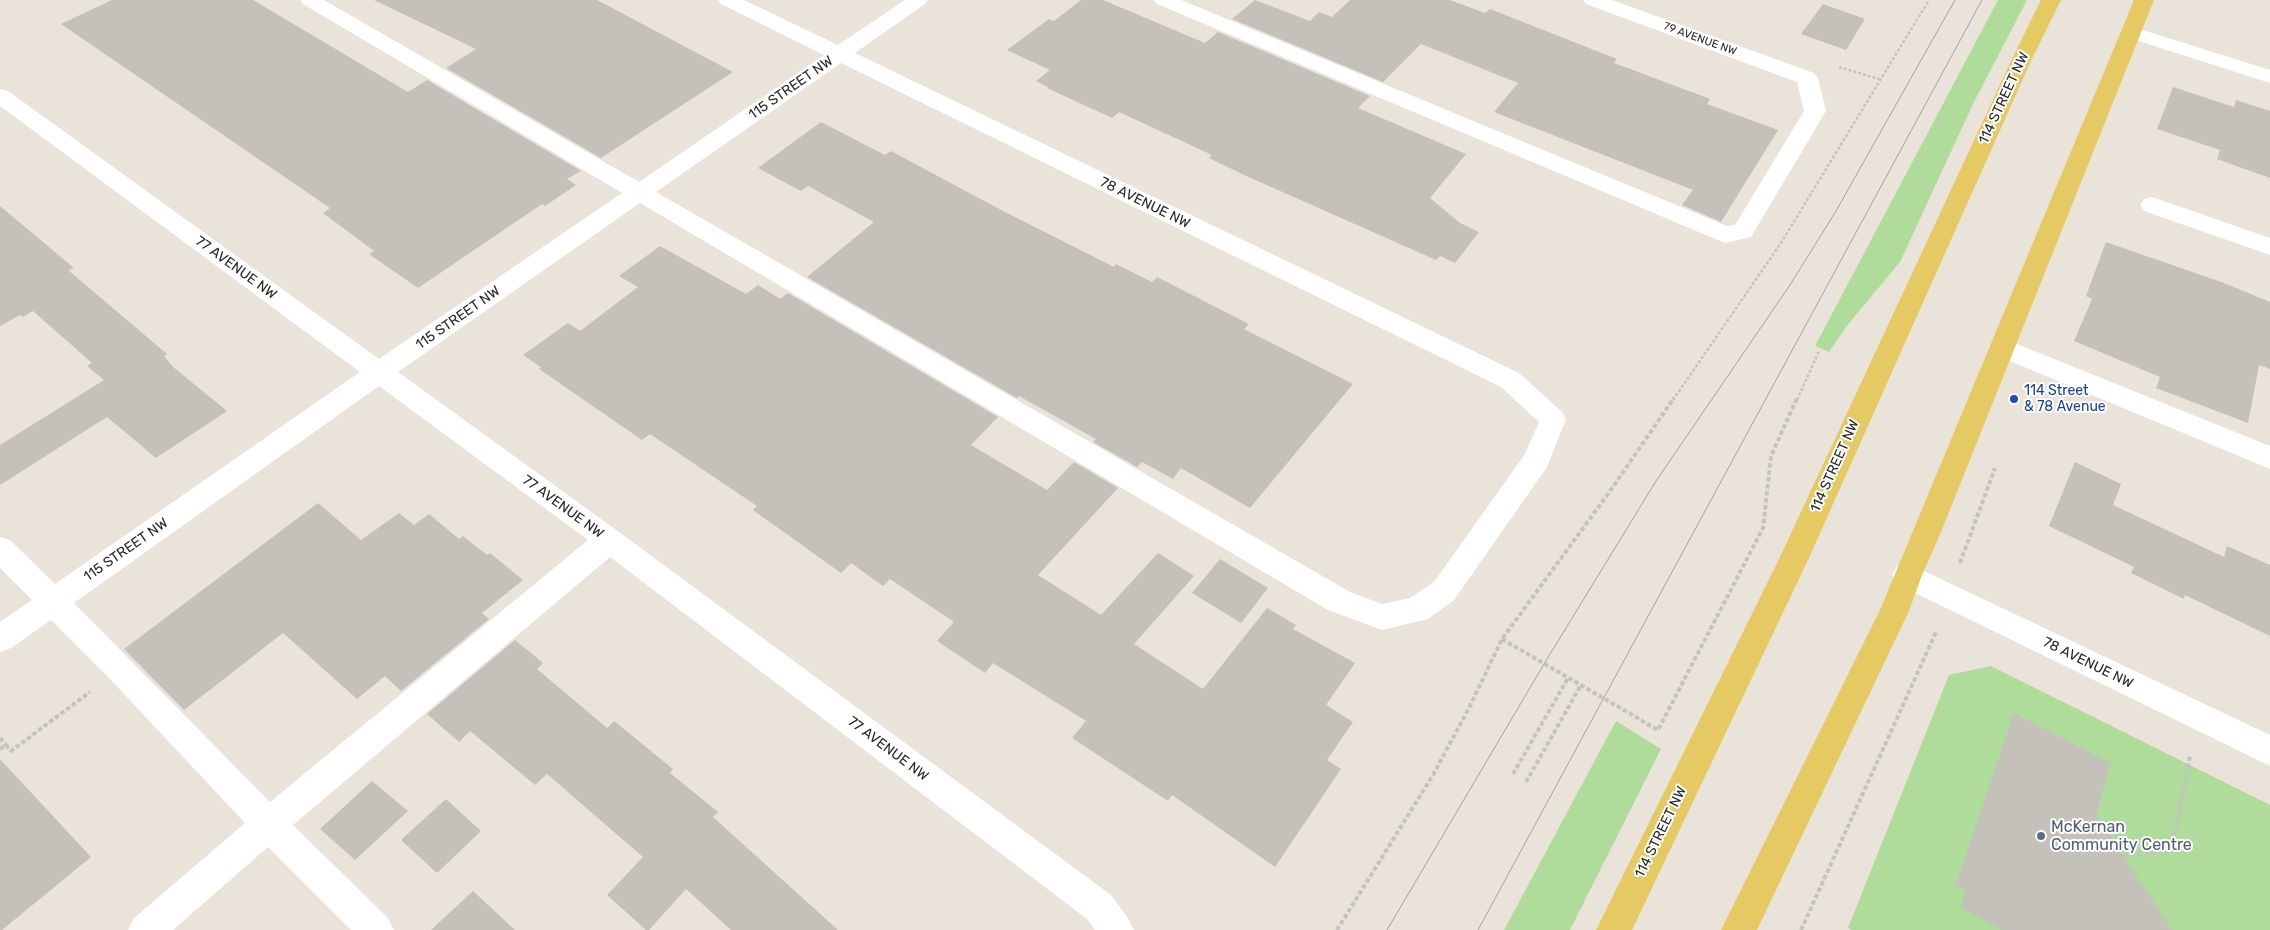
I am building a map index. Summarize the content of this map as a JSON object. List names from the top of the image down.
{
  "streets": {
    "main road": ["114 STREET NW"],
    "street": [
      "79 AVENUE NW",
      "115 STREET NW",
      "78 AVENUE NW",
      "77 AVENUE NW"
    ]
  },
  "crossings": [
    ["115 STREET NW", "78 AVENUE NW"],
    ["115 STREET NW", "77 AVENUE NW"]
  ],
  "places": ["114 Street & 78 Avenue", "McKernan Community Centre"]
}
